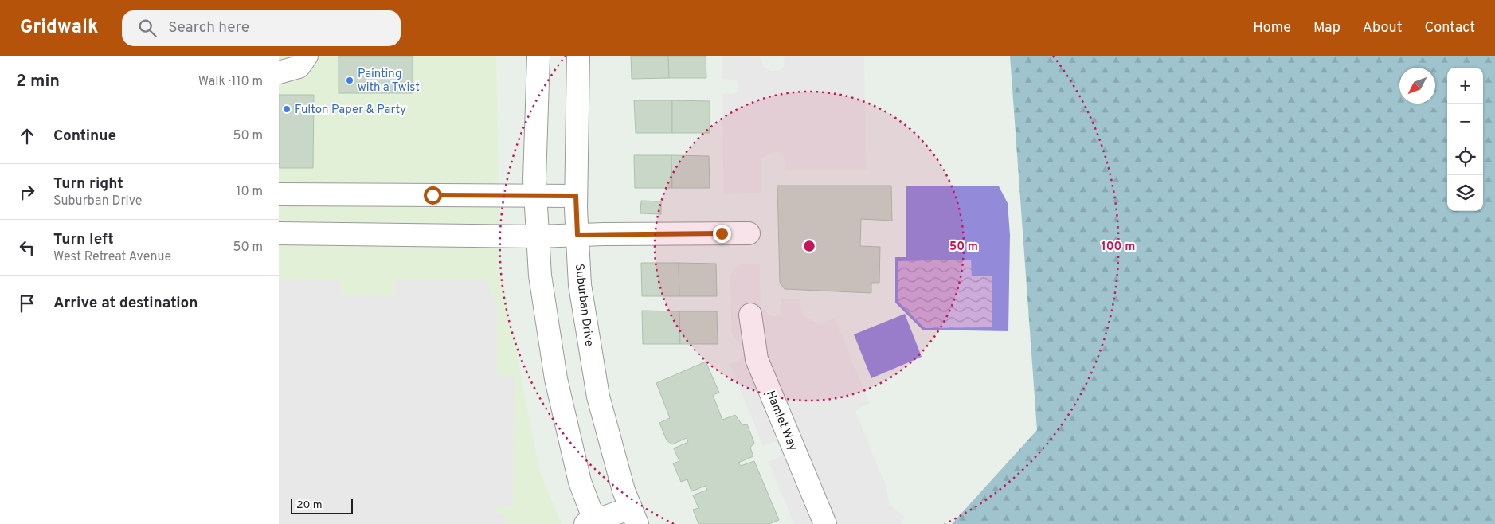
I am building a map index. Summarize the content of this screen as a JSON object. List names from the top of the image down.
{
  "streets": {
    "street": ["Suburban Drive", "Hamlet Way"]
  },
  "places": ["Painting with a Twist", "Fulton Paper & Party"],
  "scale_bar": "20 m",
  "north": "bottom left",
  "page": {
    "header": "Gridwalk",
    "search": "Search here",
    "nav": [
      "Home",
      "Map",
      "About",
      "Contact"
    ],
    "heading": ["2 min", "Walk · 110 m"],
    "map_buttons": ["+", "−"],
    "list": [
      ["Continue", "50 m"],
      ["Turn right", "Suburban Drive", "10 m"],
      ["Turn left", "West Retreat Avenue", "50 m"],
      "Arrive at destination"
    ],
    "scale": "20 m"
  },
  "rings": ["50 m", "100 m"]
}
